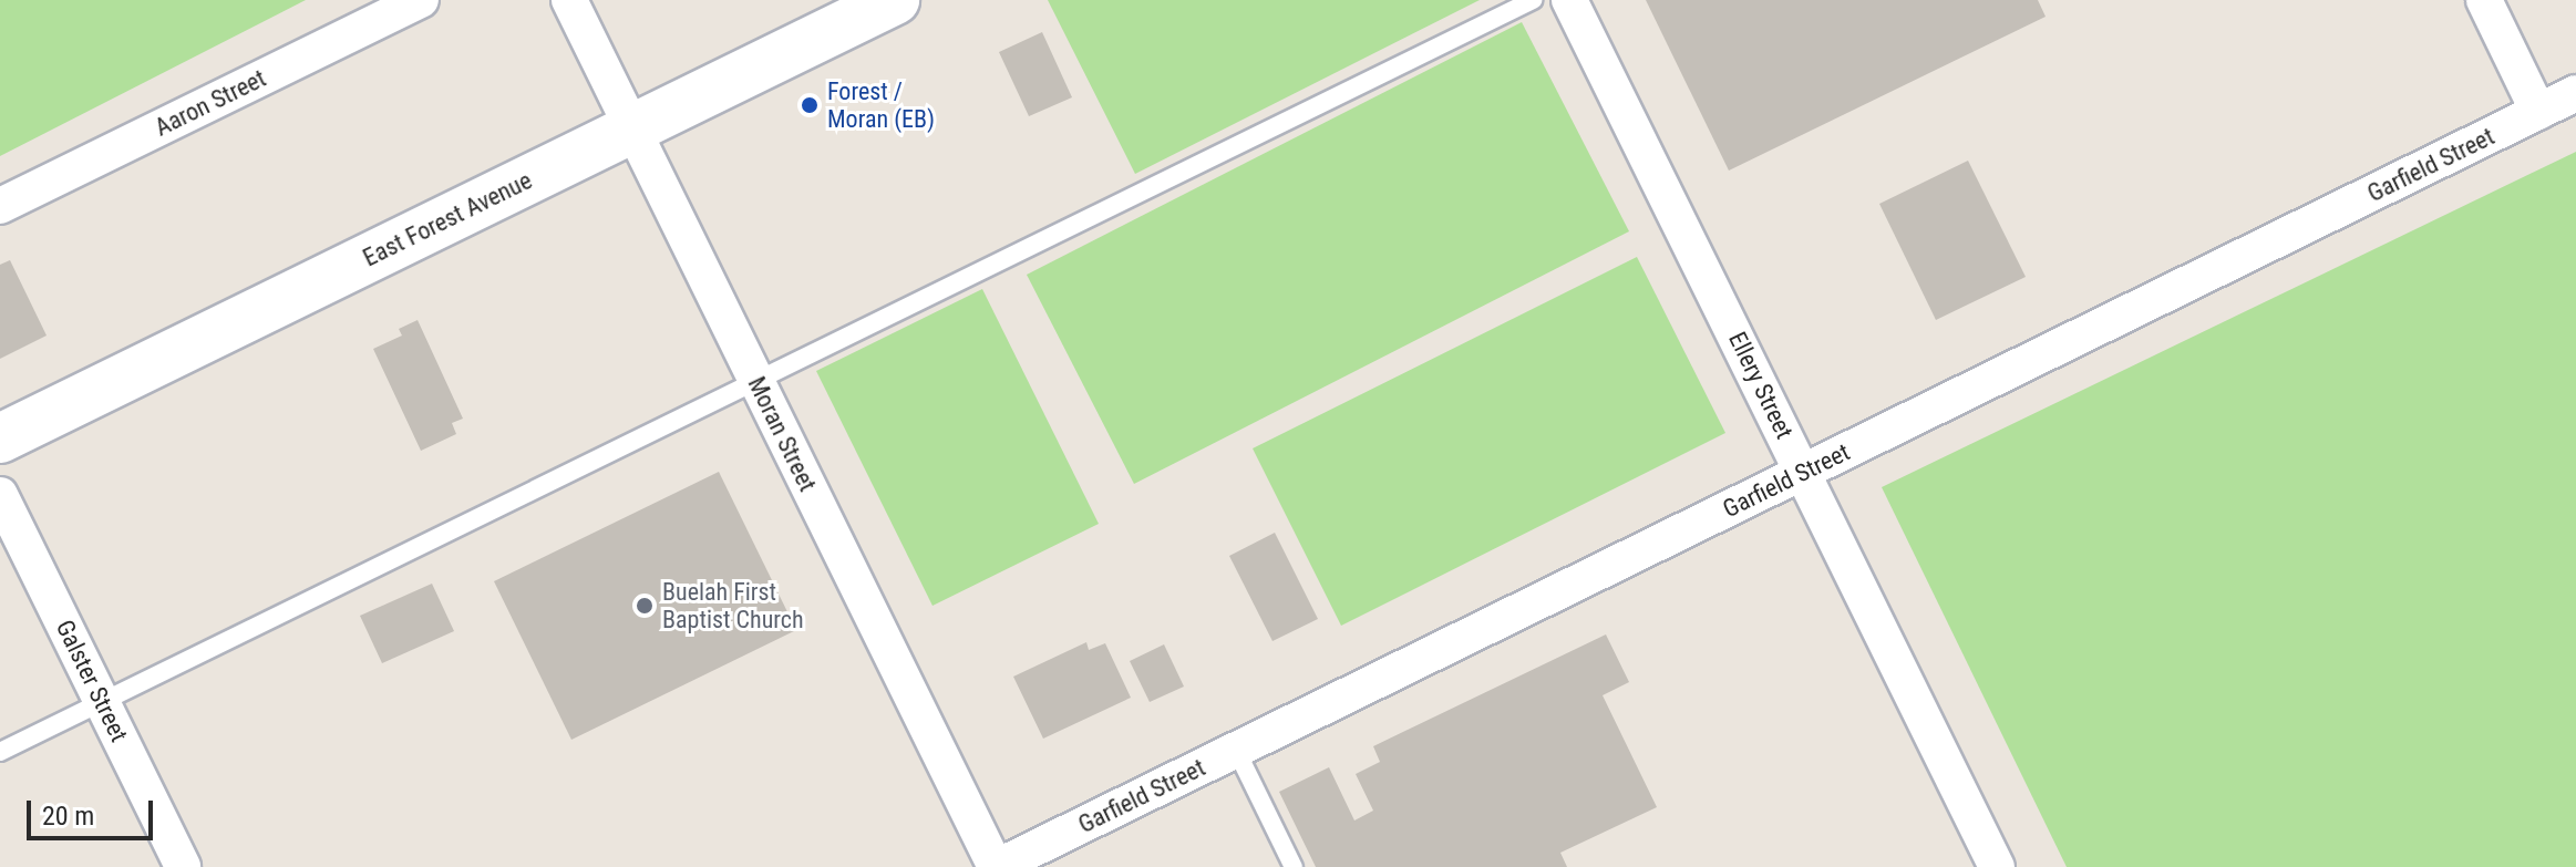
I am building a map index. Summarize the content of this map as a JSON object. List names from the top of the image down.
{
  "streets": {
    "main road": ["East Forest Avenue"],
    "street": [
      "Aaron Street",
      "Garfield Street",
      "Ellery Street",
      "Moran Street",
      "Galster Street"
    ]
  },
  "crossings": [
    ["Garfield Street", "Ellery Street"],
    ["Garfield Street", "Moran Street"],
    ["East Forest Avenue", "Moran Street"]
  ],
  "places": ["Forest / Moran (EB)", "Buelah First Baptist Church"],
  "scale_bar": "20 m"
}
